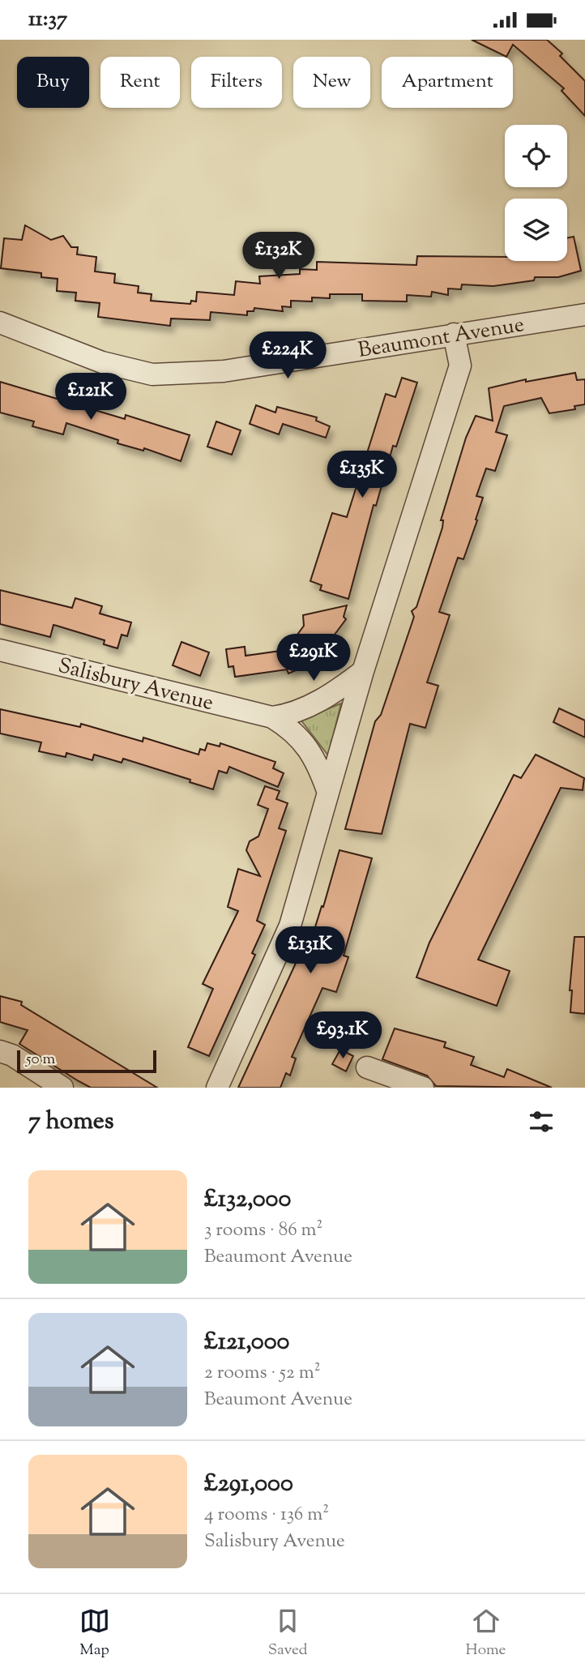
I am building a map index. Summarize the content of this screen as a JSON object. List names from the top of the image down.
{
  "streets": {
    "street": ["Beaumont Avenue", "Salisbury Avenue"]
  },
  "scale_bar": "50 m",
  "page": {
    "status": "11:37",
    "chip": [
      "Buy",
      "Rent",
      "Filters",
      "New",
      "Apartment"
    ],
    "price": [
      "£132K",
      "£224K",
      "£121K",
      "£135K",
      "£291K",
      "£131K",
      "£93.1K"
    ],
    "scale": "50 m",
    "heading": "7 homes",
    "list": [
      {
        "name": "£132,000",
        "note": "3 rooms · 86 m² · Beaumont Avenue"
      },
      {
        "name": "£121,000",
        "note": "2 rooms · 52 m² · Beaumont Avenue"
      },
      {
        "name": "£291,000",
        "note": "4 rooms · 136 m² · Salisbury Avenue"
      }
    ],
    "tabs": ["Map", "Saved", "Home"]
  }
}
